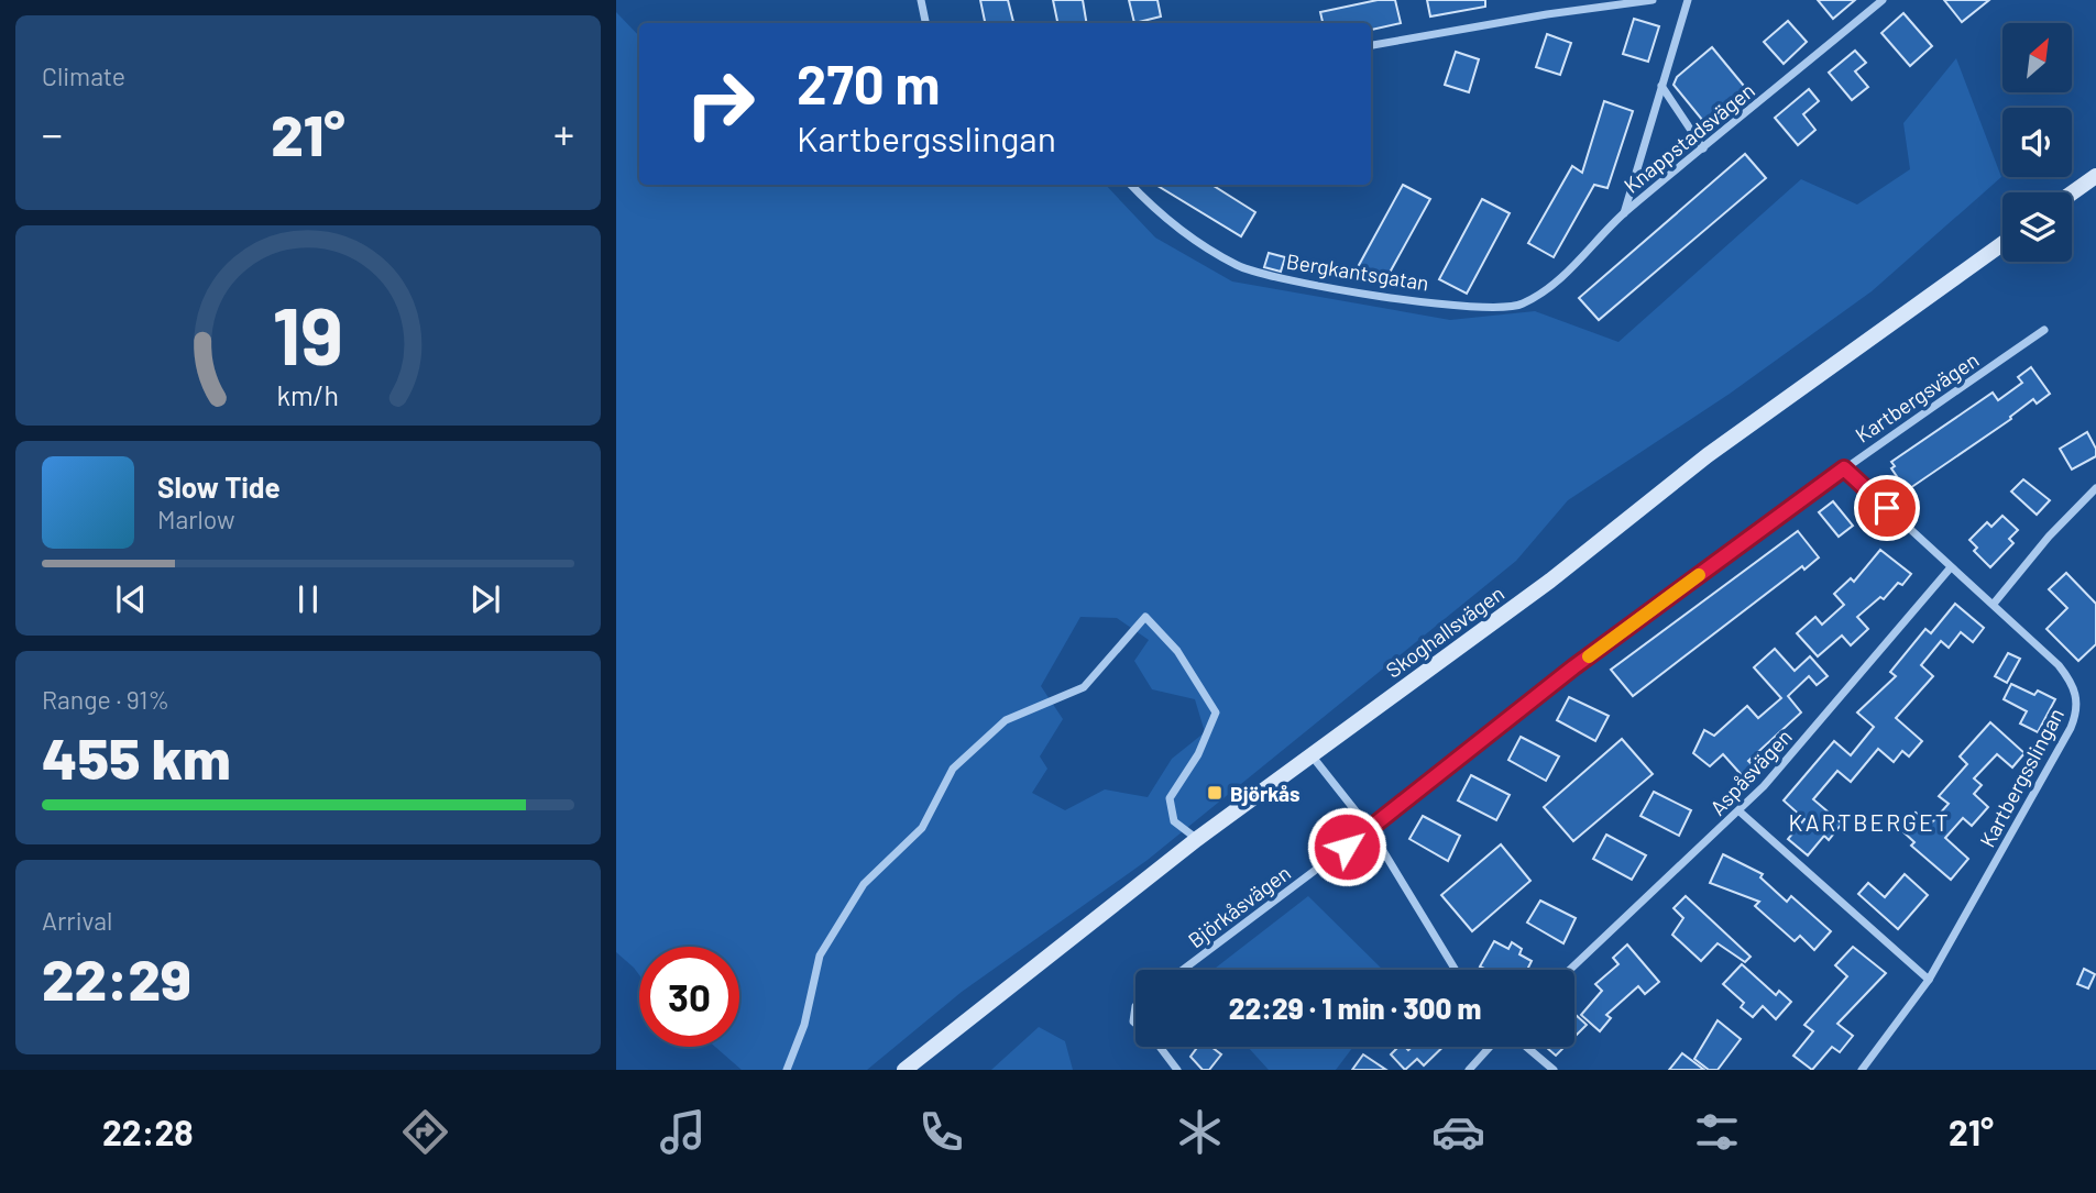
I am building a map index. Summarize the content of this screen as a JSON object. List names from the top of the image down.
{
  "streets": {
    "main road": ["Skoghallsvägen"],
    "street": [
      "Knappstadsvägen",
      "Bergkantsgatan",
      "Kartbergsvägen",
      "Aspåsvägen",
      "Kartbergsslingan",
      "Björkåsvägen"
    ]
  },
  "crossings": [
    ["Knappstadsvägen", "Bergkantsgatan"],
    ["Kartbergsvägen", "Kartbergsslingan"],
    ["Kartbergsvägen", "Björkåsvägen"],
    ["Aspåsvägen", "Kartbergsslingan"]
  ],
  "districts": ["KARTBERGET"],
  "places": {
    "transit": ["Björkås"]
  },
  "north": "top right",
  "page": {
    "tile": [
      "Climate",
      ["Range · 91%", "455 km"],
      ["Arrival", "22:29"]
    ],
    "turn": ["270 m", "Kartbergsslingan"],
    "heat": ["−", "21°", "+"],
    "song": ["Slow Tide", "Marlow"],
    "limit": "30",
    "trip": "22:29 · 1 min · 300 m",
    "tabs": ["22:28", "21°"],
    "gauge": ["19", "km/h"]
  }
}
